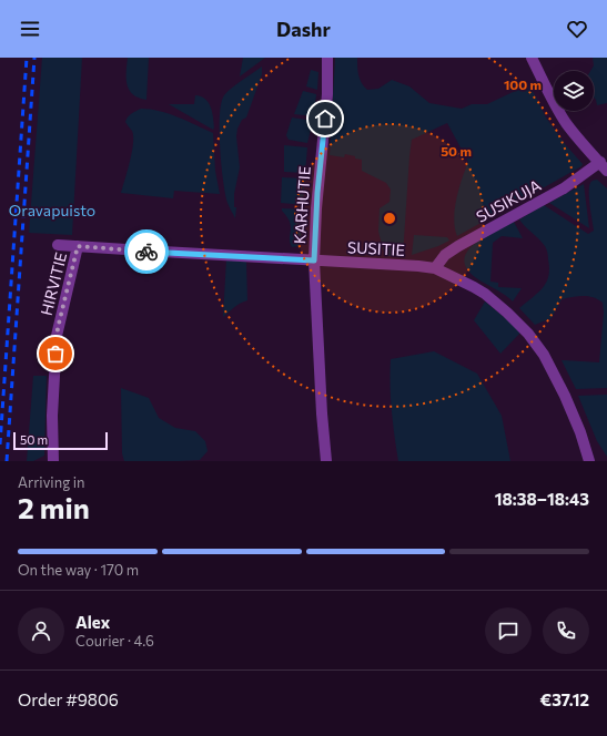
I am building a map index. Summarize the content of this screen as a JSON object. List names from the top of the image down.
{
  "streets": {
    "street": [
      "SUSIKUJA",
      "KARHUTIE",
      "SUSITIE",
      "HIRVITIE"
    ]
  },
  "crossings": [
    ["SUSIKUJA", "SUSITIE"],
    ["KARHUTIE", "SUSITIE"],
    ["SUSITIE", "HIRVITIE"]
  ],
  "parks": ["Oravapuisto"],
  "scale_bar": "50 m",
  "page": {
    "header": "Dashr",
    "scale": "50 m",
    "heading": ["2 min", "Arriving in", "18:38–18:43"],
    "panel": [
      "Alex",
      "Courier · 4.6",
      "Order #9806",
      "€37.12"
    ],
    "bar": "On the way · 170 m"
  },
  "rings": ["100 m", "50 m"]
}
